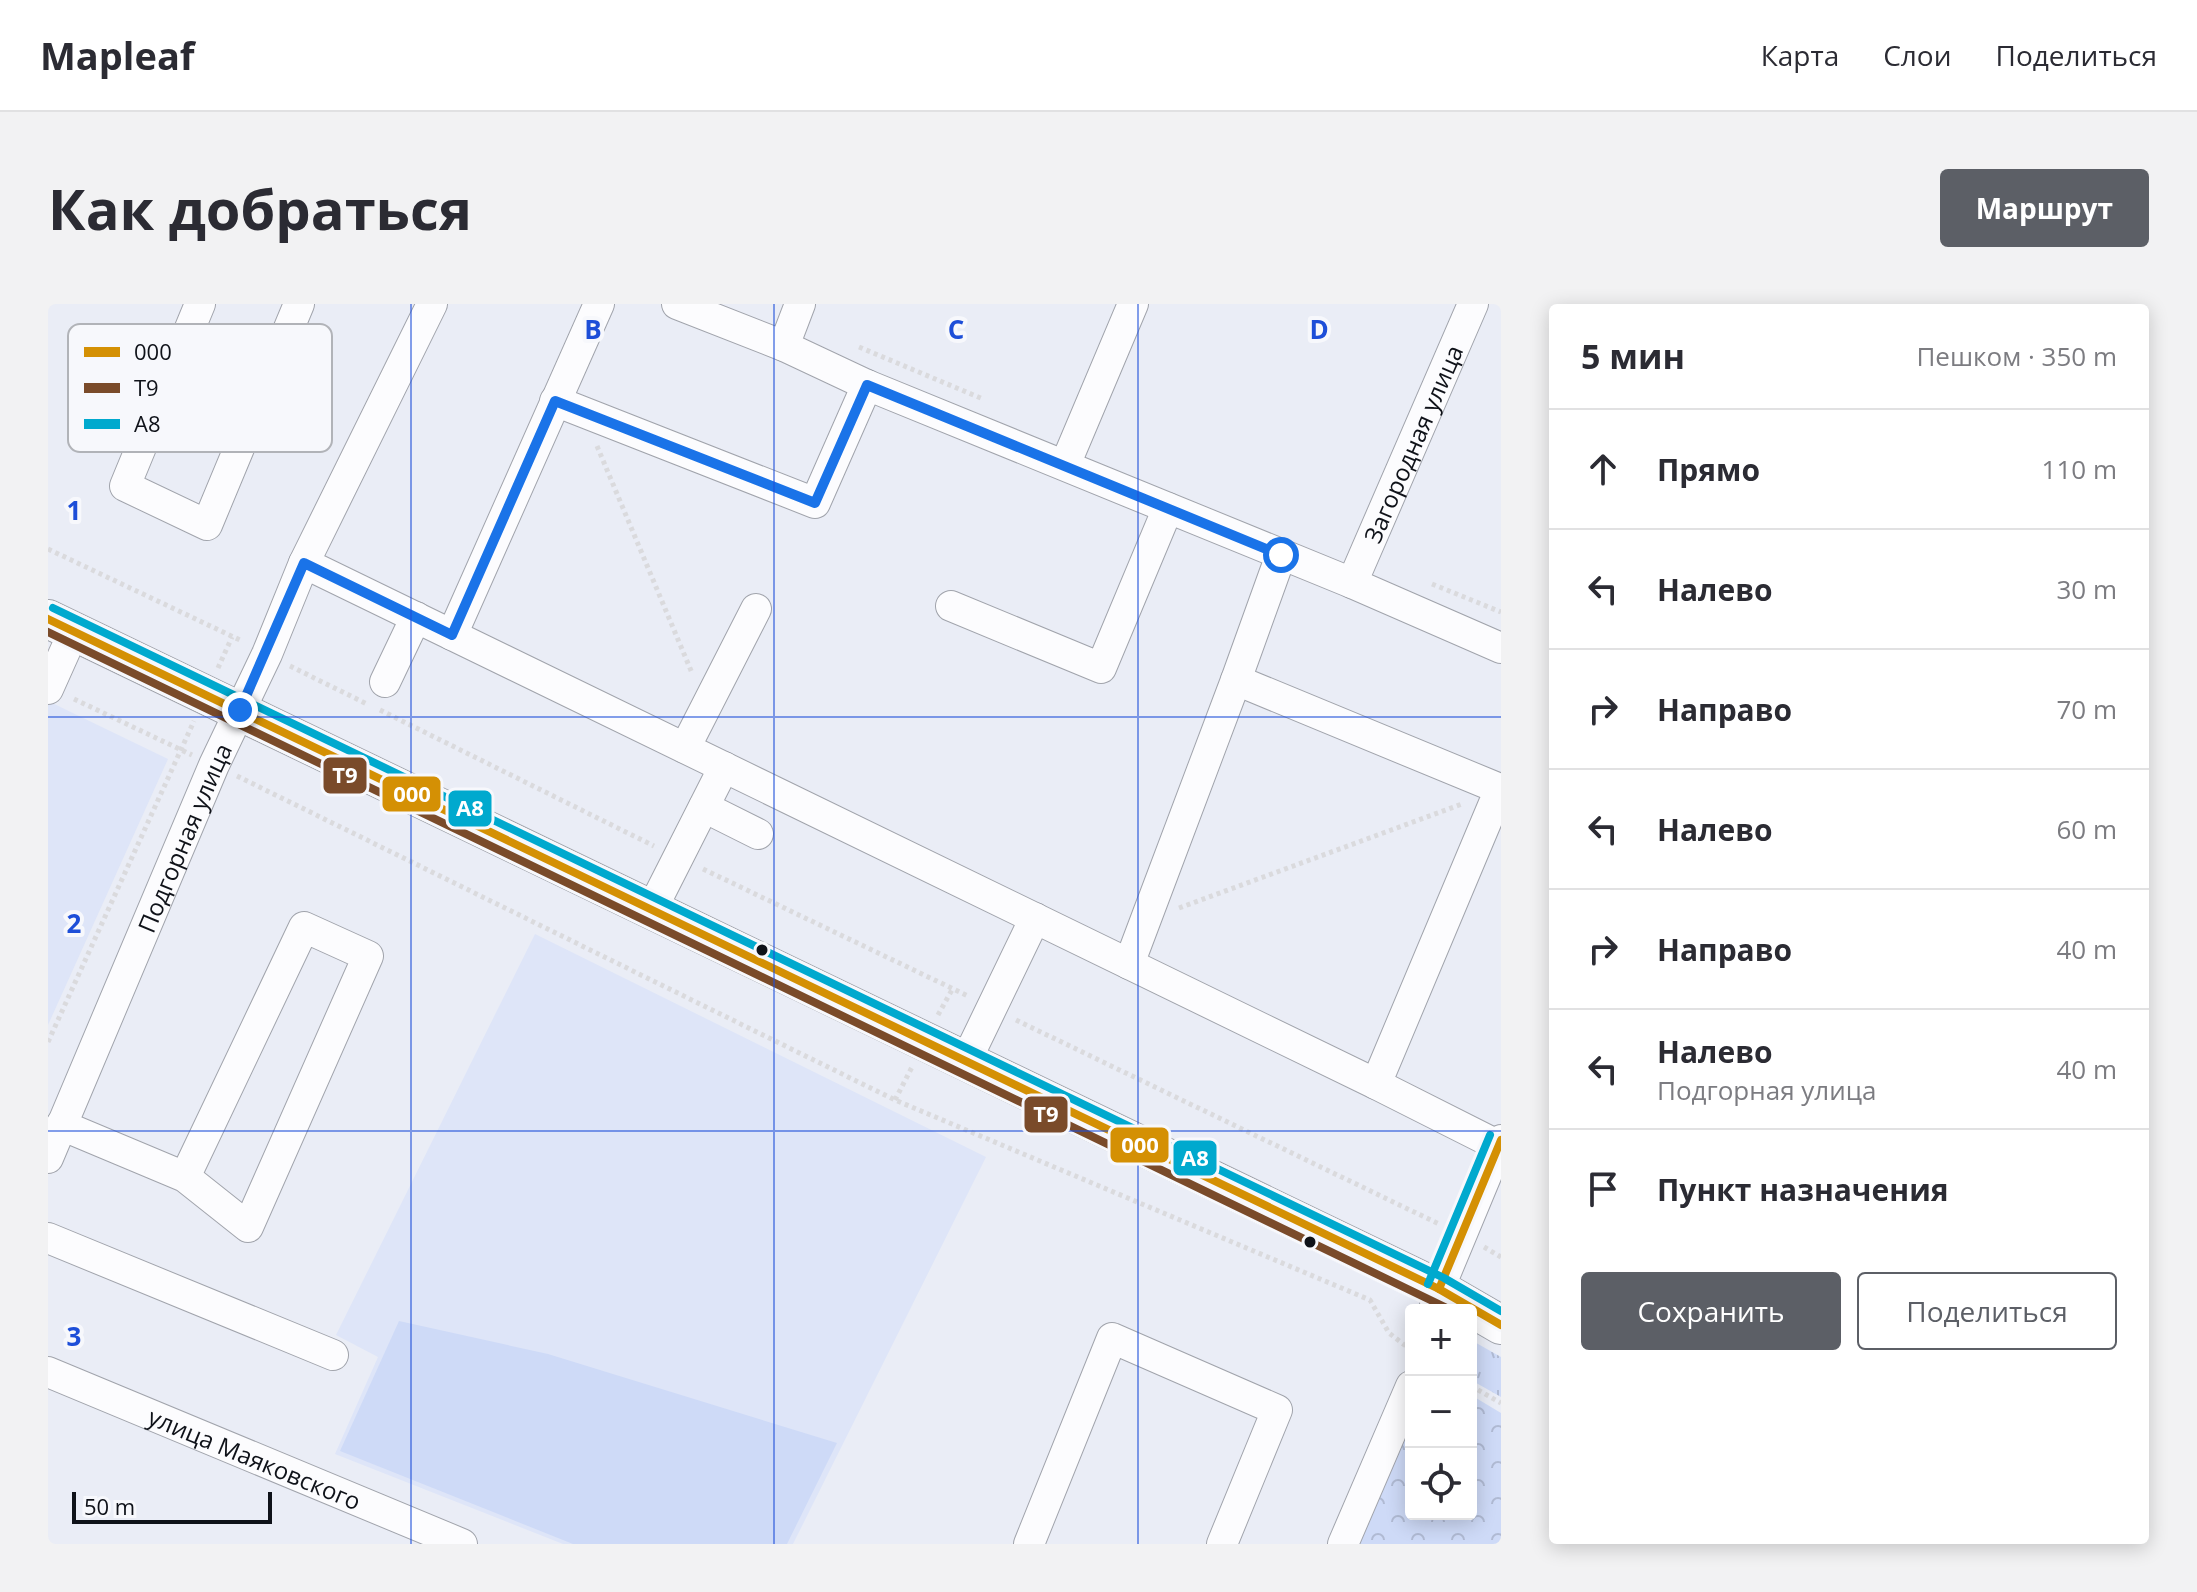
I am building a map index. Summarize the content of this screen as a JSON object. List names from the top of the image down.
{
  "streets": {
    "street": ["Загородная улица", "Подгорная улица", "улица Маяковского"]
  },
  "lines": ["transit line А8", "transit line 000", "transit line Т9"],
  "legend": ["000", "Т9", "А8"],
  "scale_bar": "50 m",
  "page": {
    "header": "Mapleaf",
    "nav": ["Карта", "Слои", "Поделиться"],
    "buttons": [
      "Маршрут",
      ["Сохранить", "Поделиться"]
    ],
    "title": "Как добраться",
    "heading": ["5 мин", "Пешком · 350 m"],
    "list": [
      ["Прямо", "110 m"],
      ["Налево", "30 m"],
      ["Направо", "70 m"],
      ["Налево", "60 m"],
      ["Направо", "40 m"],
      ["Налево", "Подгорная улица", "40 m"],
      "Пункт назначения"
    ],
    "map_buttons": ["+", "−"],
    "scale": "50 m"
  },
  "grid": {
    "columns": ["B", "C", "D"],
    "rows": ["1", "2", "3"]
  }
}
